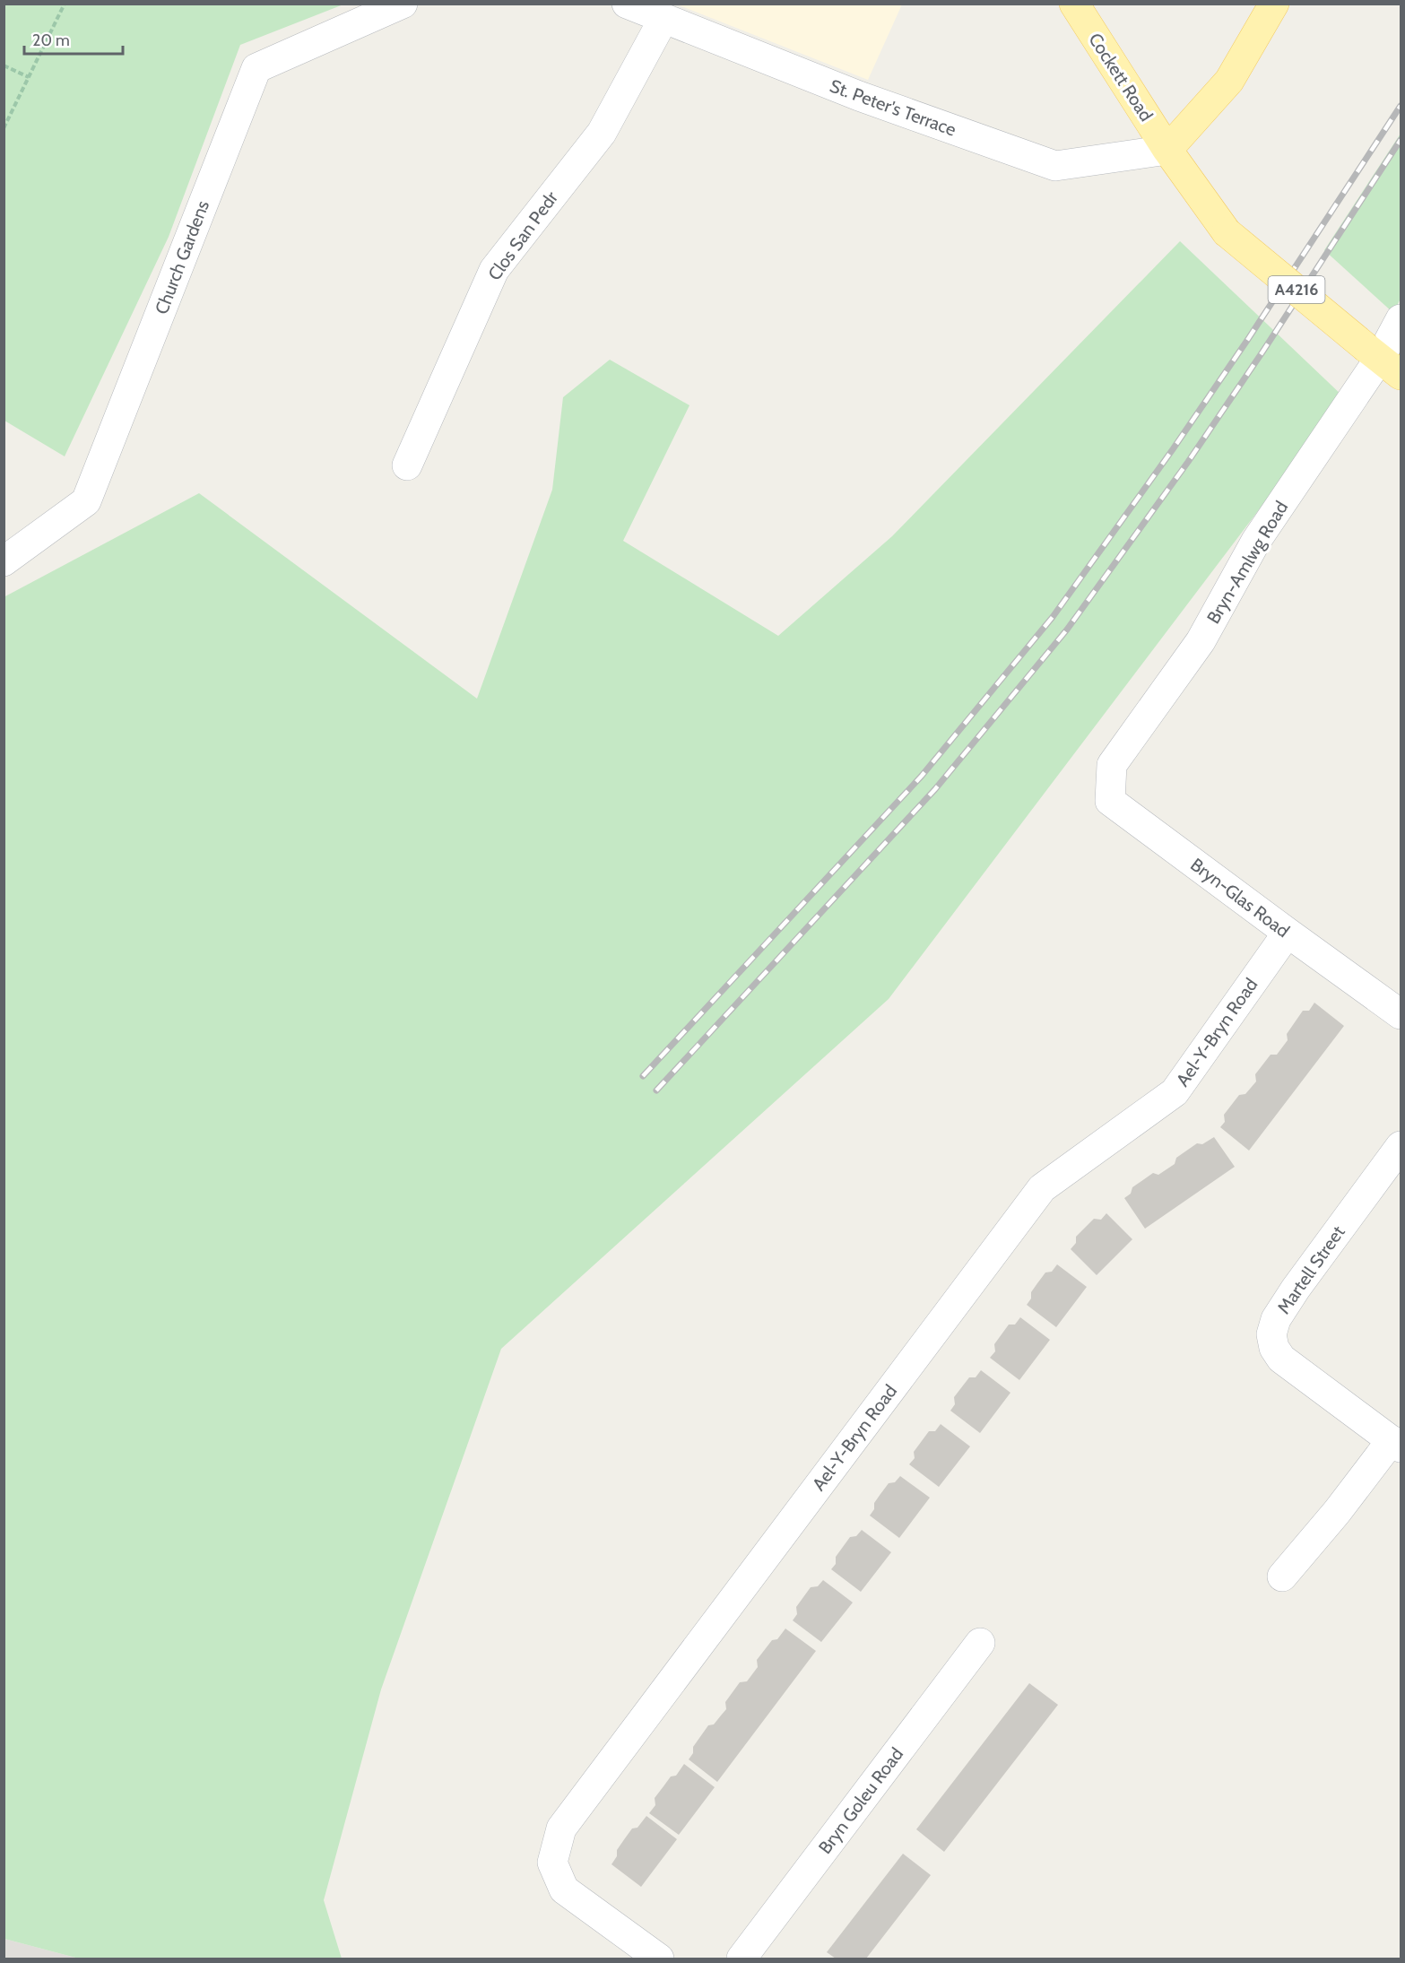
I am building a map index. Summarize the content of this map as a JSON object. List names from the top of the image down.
{
  "streets": {
    "main road": ["Cockett Road", "A4216"],
    "street": [
      "St. Peter's Terrace",
      "Clos San Pedr",
      "Church Gardens",
      "Bryn-Amlwg Road",
      "Bryn-Glas Road",
      "Ael-Y-Bryn Road",
      "Martell Street",
      "Bryn Goleu Road"
    ]
  },
  "crossings": [
    ["Cockett Road", "St. Peter's Terrace"],
    ["Cockett Road", "A4216"],
    ["St. Peter's Terrace", "Clos San Pedr"],
    ["St. Peter's Terrace", "A4216"],
    ["A4216", "Bryn-Amlwg Road"],
    ["Bryn-Amlwg Road", "Bryn-Glas Road"],
    ["Bryn-Glas Road", "Ael-Y-Bryn Road"]
  ],
  "scale_bar": "20 m"
}
